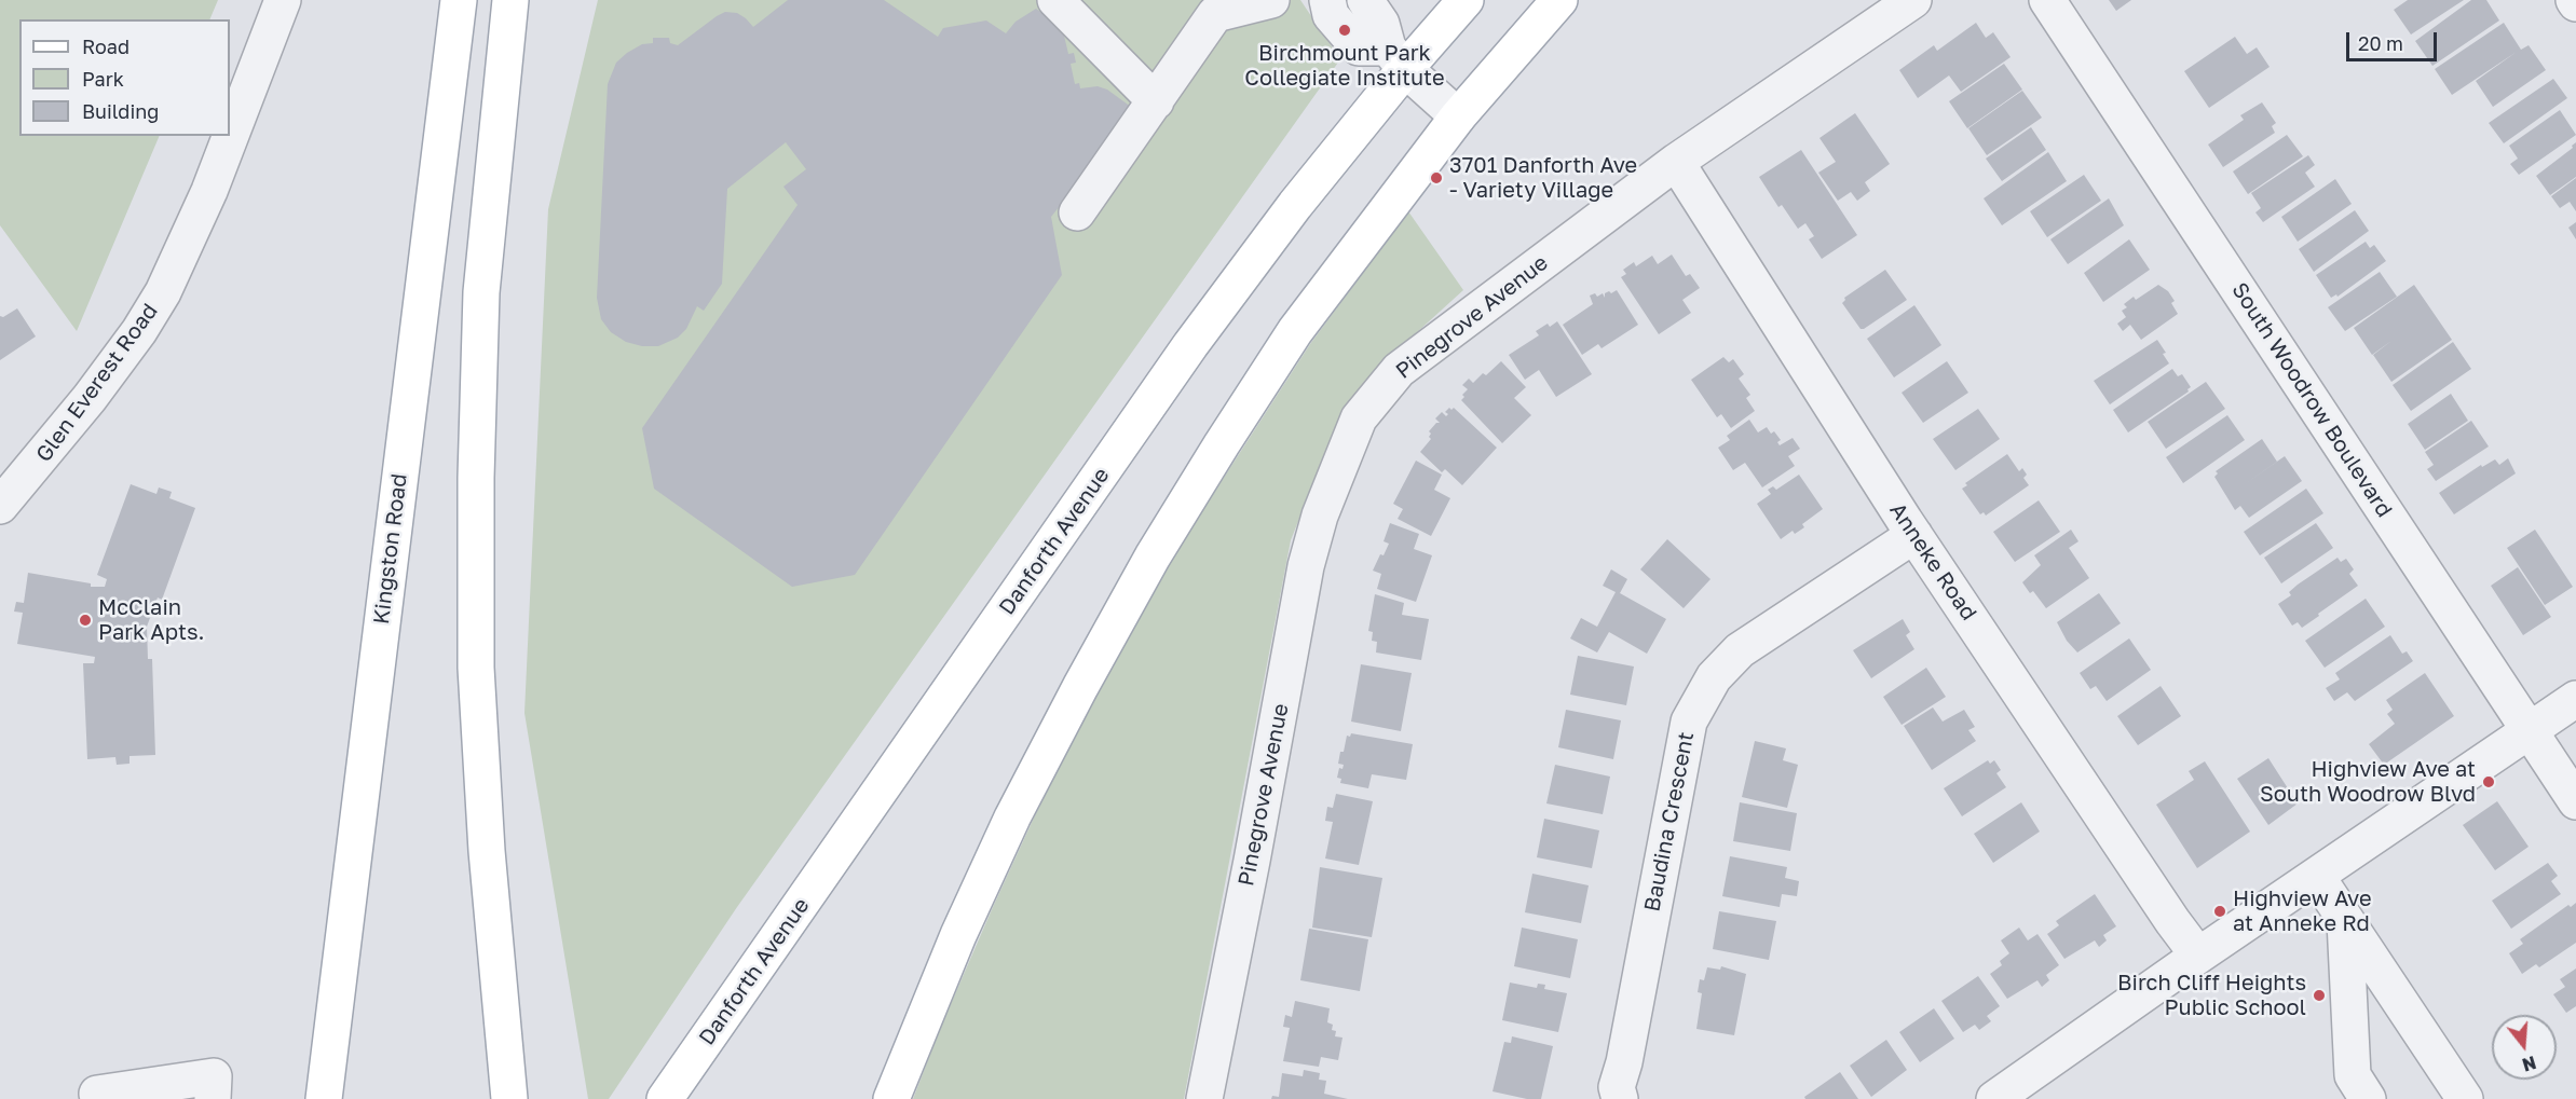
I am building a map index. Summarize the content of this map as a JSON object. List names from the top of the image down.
{
  "streets": {
    "main road": ["Danforth Avenue", "Kingston Road"],
    "street": [
      "Pinegrove Avenue",
      "Glen Everest Road",
      "South Woodrow Boulevard",
      "Anneke Road",
      "Baudina Crescent"
    ]
  },
  "crossings": [
    ["Pinegrove Avenue", "Anneke Road"],
    ["Anneke Road", "Baudina Crescent"]
  ],
  "places": [
    "Birchmount Park Collegiate Institute",
    "3701 Danforth Ave - Variety Village",
    "McClain Park Apts.",
    "Highview Ave at South Woodrow Blvd",
    "Highview Ave at Anneke Rd",
    "Birch Cliff Heights Public School"
  ],
  "legend": ["Road", "Park", "Building"],
  "scale_bar": "20 m",
  "north": "bottom"
}
